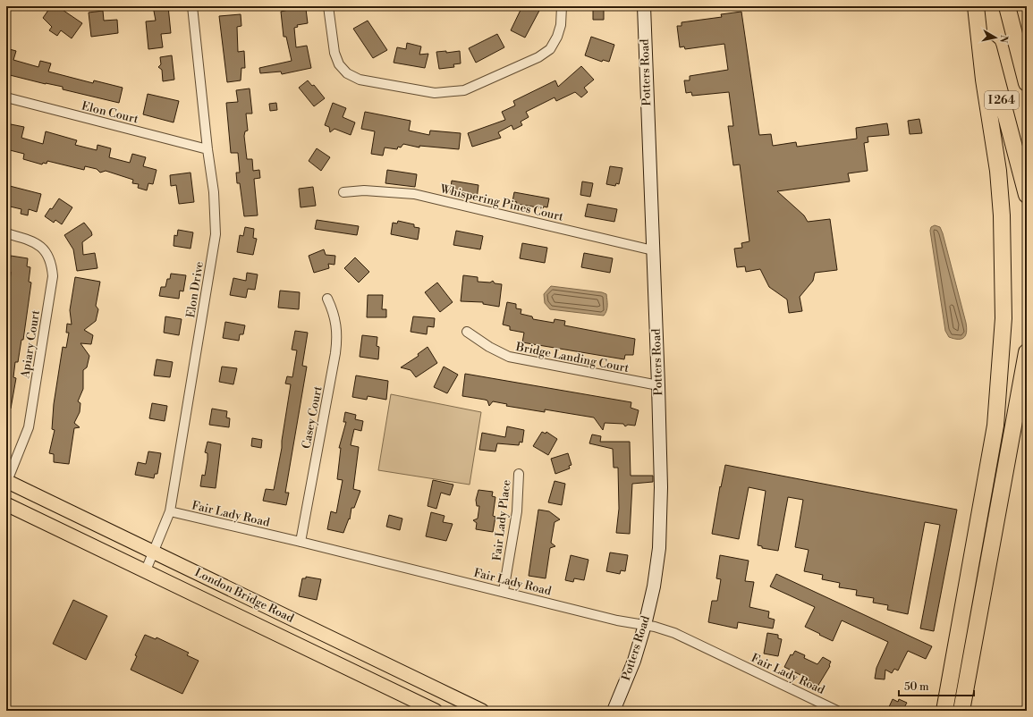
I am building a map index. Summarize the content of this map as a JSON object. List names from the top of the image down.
{
  "streets": {
    "highway": ["I 264"],
    "main road": ["London Bridge Road"],
    "street": [
      "Potters Road",
      "Elon Court",
      "Whispering Pines Court",
      "Elon Drive",
      "Apiary Court",
      "Bridge Landing Court",
      "Casey Court",
      "Fair Lady Road",
      "Fair Lady Place"
    ]
  },
  "crossings": [
    ["Potters Road", "Whispering Pines Court"],
    ["Potters Road", "Bridge Landing Court"],
    ["Potters Road", "Fair Lady Road"],
    ["Elon Court", "Elon Drive"],
    ["Elon Drive", "Fair Lady Road"],
    ["Elon Drive", "London Bridge Road"],
    ["Apiary Court", "London Bridge Road"],
    ["Casey Court", "Fair Lady Road"],
    ["Fair Lady Road", "Fair Lady Place"]
  ],
  "scale_bar": "50 m",
  "north": "right"
}
